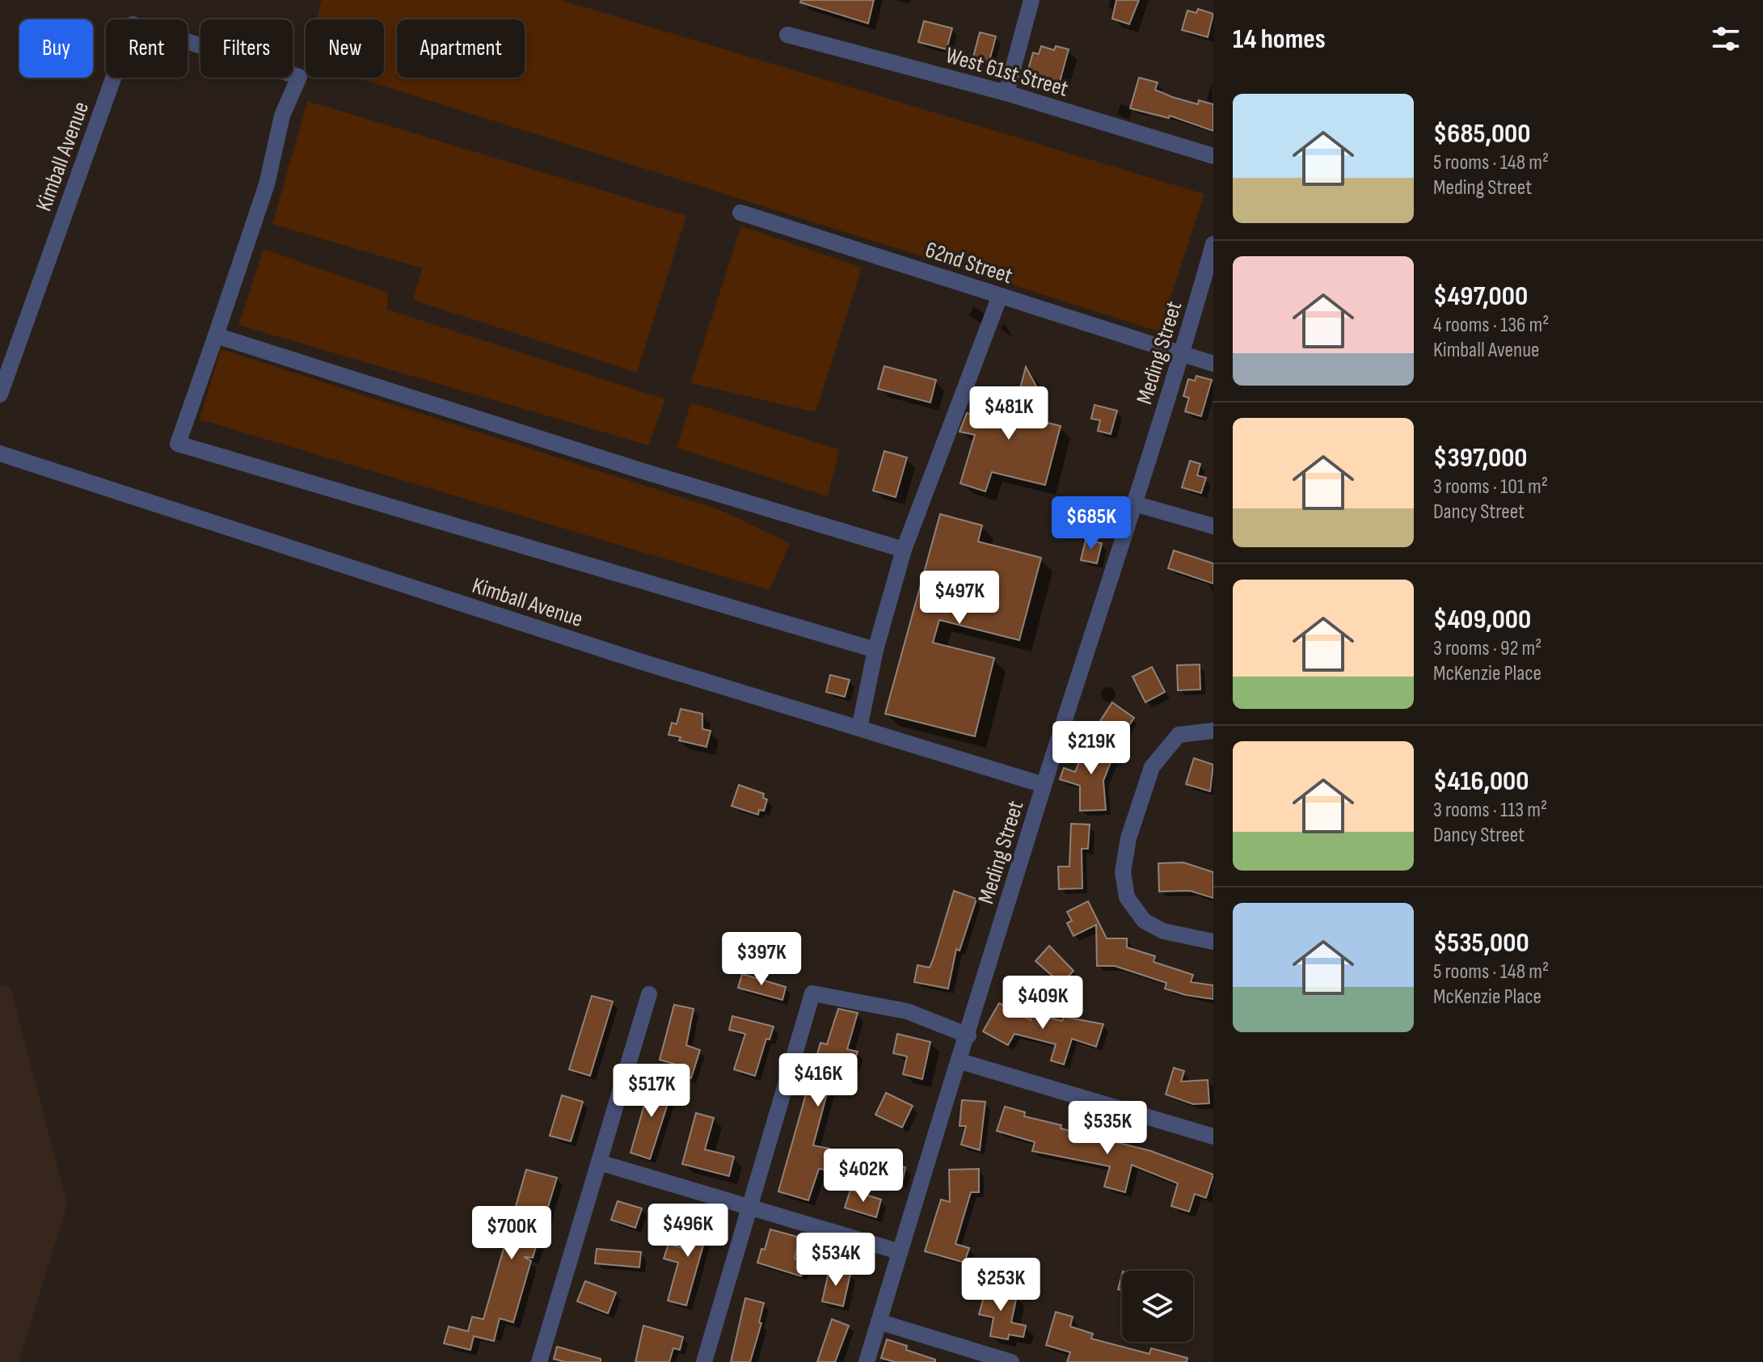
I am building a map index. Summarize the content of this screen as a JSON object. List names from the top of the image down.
{
  "streets": {
    "street": [
      "West 61st Street",
      "Kimball Avenue",
      "62nd Street",
      "Meding Street"
    ]
  },
  "crossings": [
    ["Kimball Avenue", "Meding Street"],
    ["62nd Street", "Meding Street"]
  ],
  "page": {
    "heading": "14 homes",
    "chip": [
      "Buy",
      "Rent",
      "Filters",
      "New",
      "Apartment"
    ],
    "list": [
      {
        "name": "$685,000",
        "note": "5 rooms · 148 m² · Meding Street"
      },
      {
        "name": "$497,000",
        "note": "4 rooms · 136 m² · Kimball Avenue"
      },
      {
        "name": "$397,000",
        "note": "3 rooms · 101 m² · Dancy Street"
      },
      {
        "name": "$409,000",
        "note": "3 rooms · 92 m² · McKenzie Place"
      },
      {
        "name": "$416,000",
        "note": "3 rooms · 113 m² · Dancy Street"
      },
      {
        "name": "$535,000",
        "note": "5 rooms · 148 m² · McKenzie Place"
      }
    ],
    "price": [
      "$481K",
      "$685K",
      "$497K",
      "$219K",
      "$397K",
      "$409K",
      "$416K",
      "$517K",
      "$535K",
      "$402K",
      "$496K",
      "$700K",
      "$534K",
      "$253K"
    ]
  }
}
